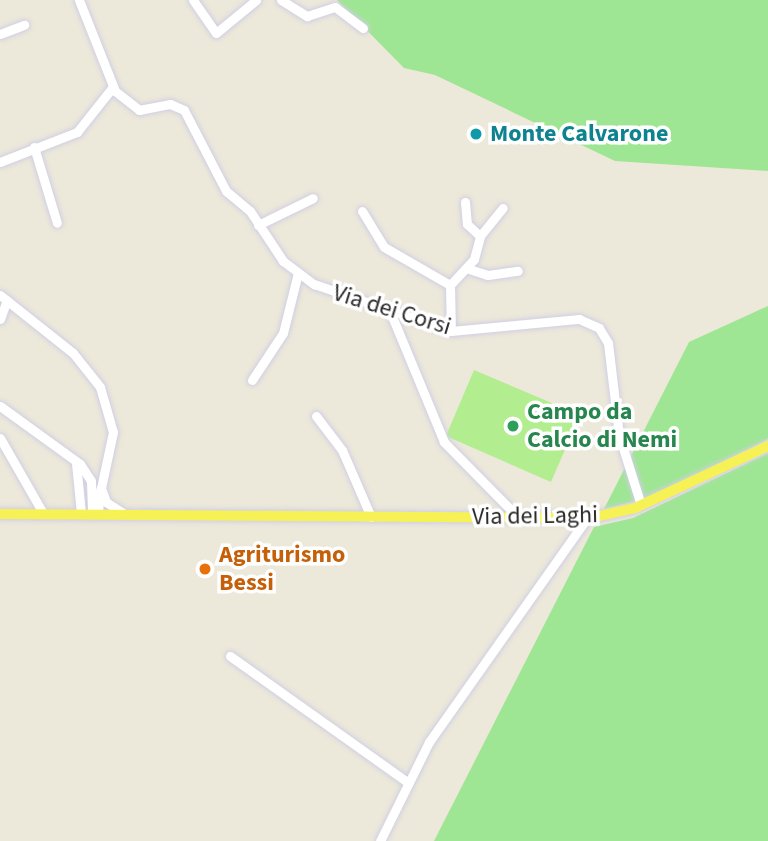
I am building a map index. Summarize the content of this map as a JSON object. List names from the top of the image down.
{
  "streets": {
    "main road": ["Via dei Laghi"],
    "street": ["Via dei Corsi"]
  },
  "crossings": [
    ["Via dei Corsi", "Via dei Laghi"]
  ],
  "places": ["Monte Calvarone", "Campo da Calcio di Nemi", "Agriturismo Bessi"]
}
